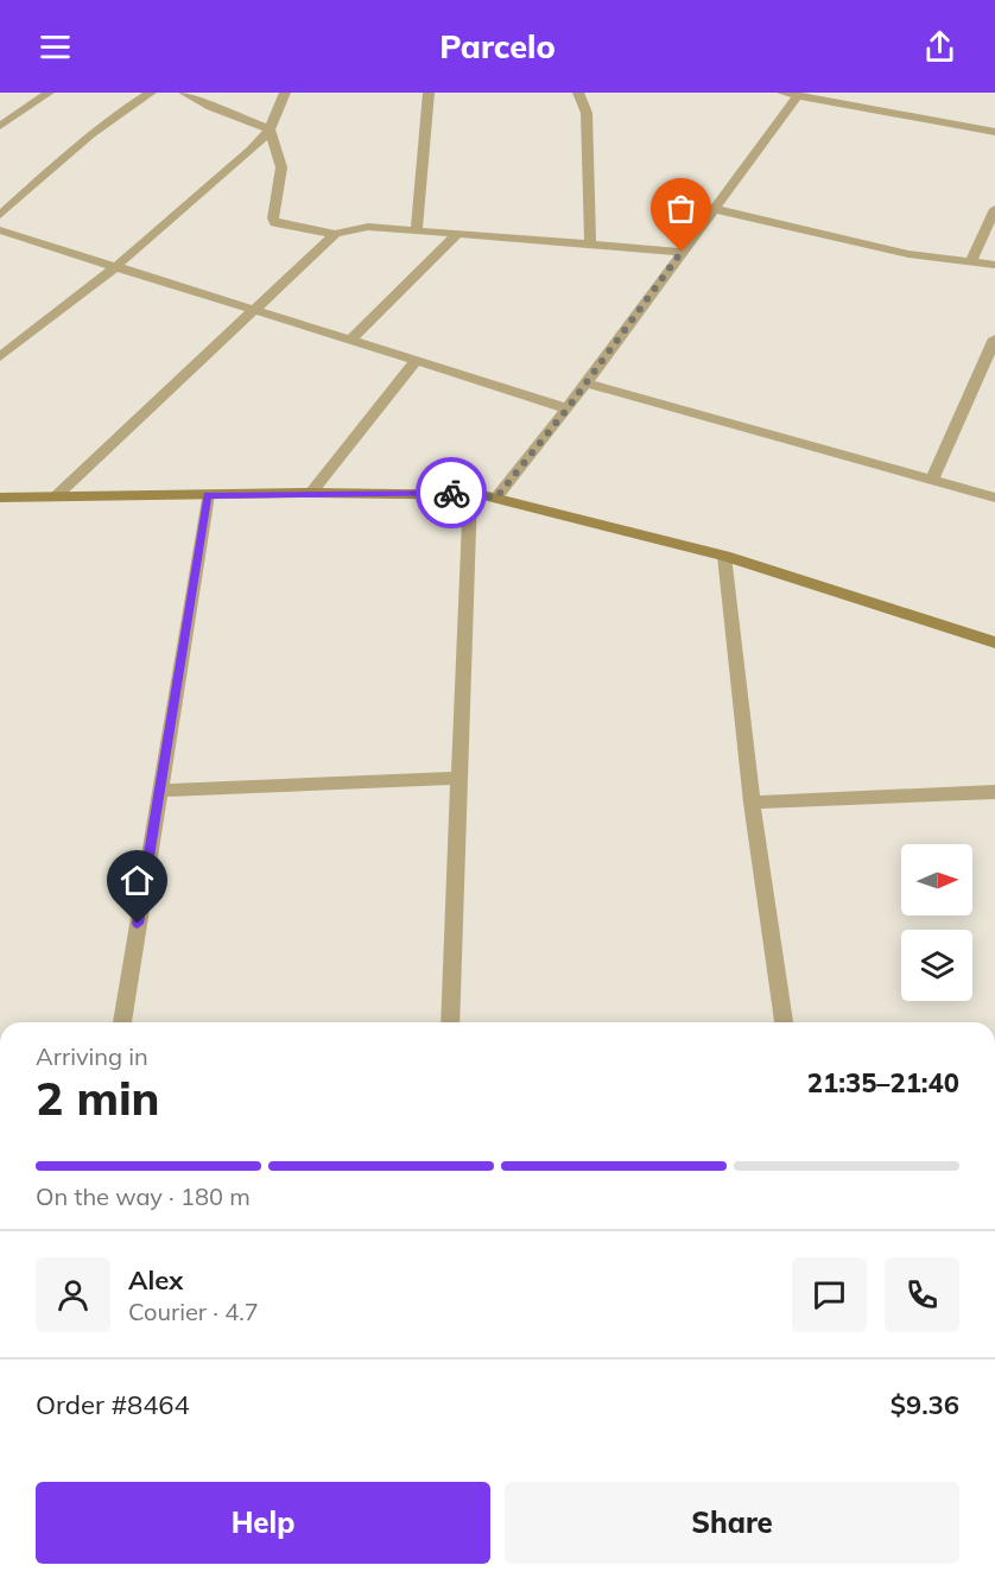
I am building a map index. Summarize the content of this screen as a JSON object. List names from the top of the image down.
{
  "north": "right",
  "page": {
    "header": "Parcelo",
    "heading": ["2 min", "Arriving in", "21:35–21:40"],
    "panel": [
      "Alex",
      "Courier · 4.7",
      "Order #8464",
      "$9.36"
    ],
    "bar": "On the way · 180 m",
    "buttons": ["Help", "Share"]
  }
}
